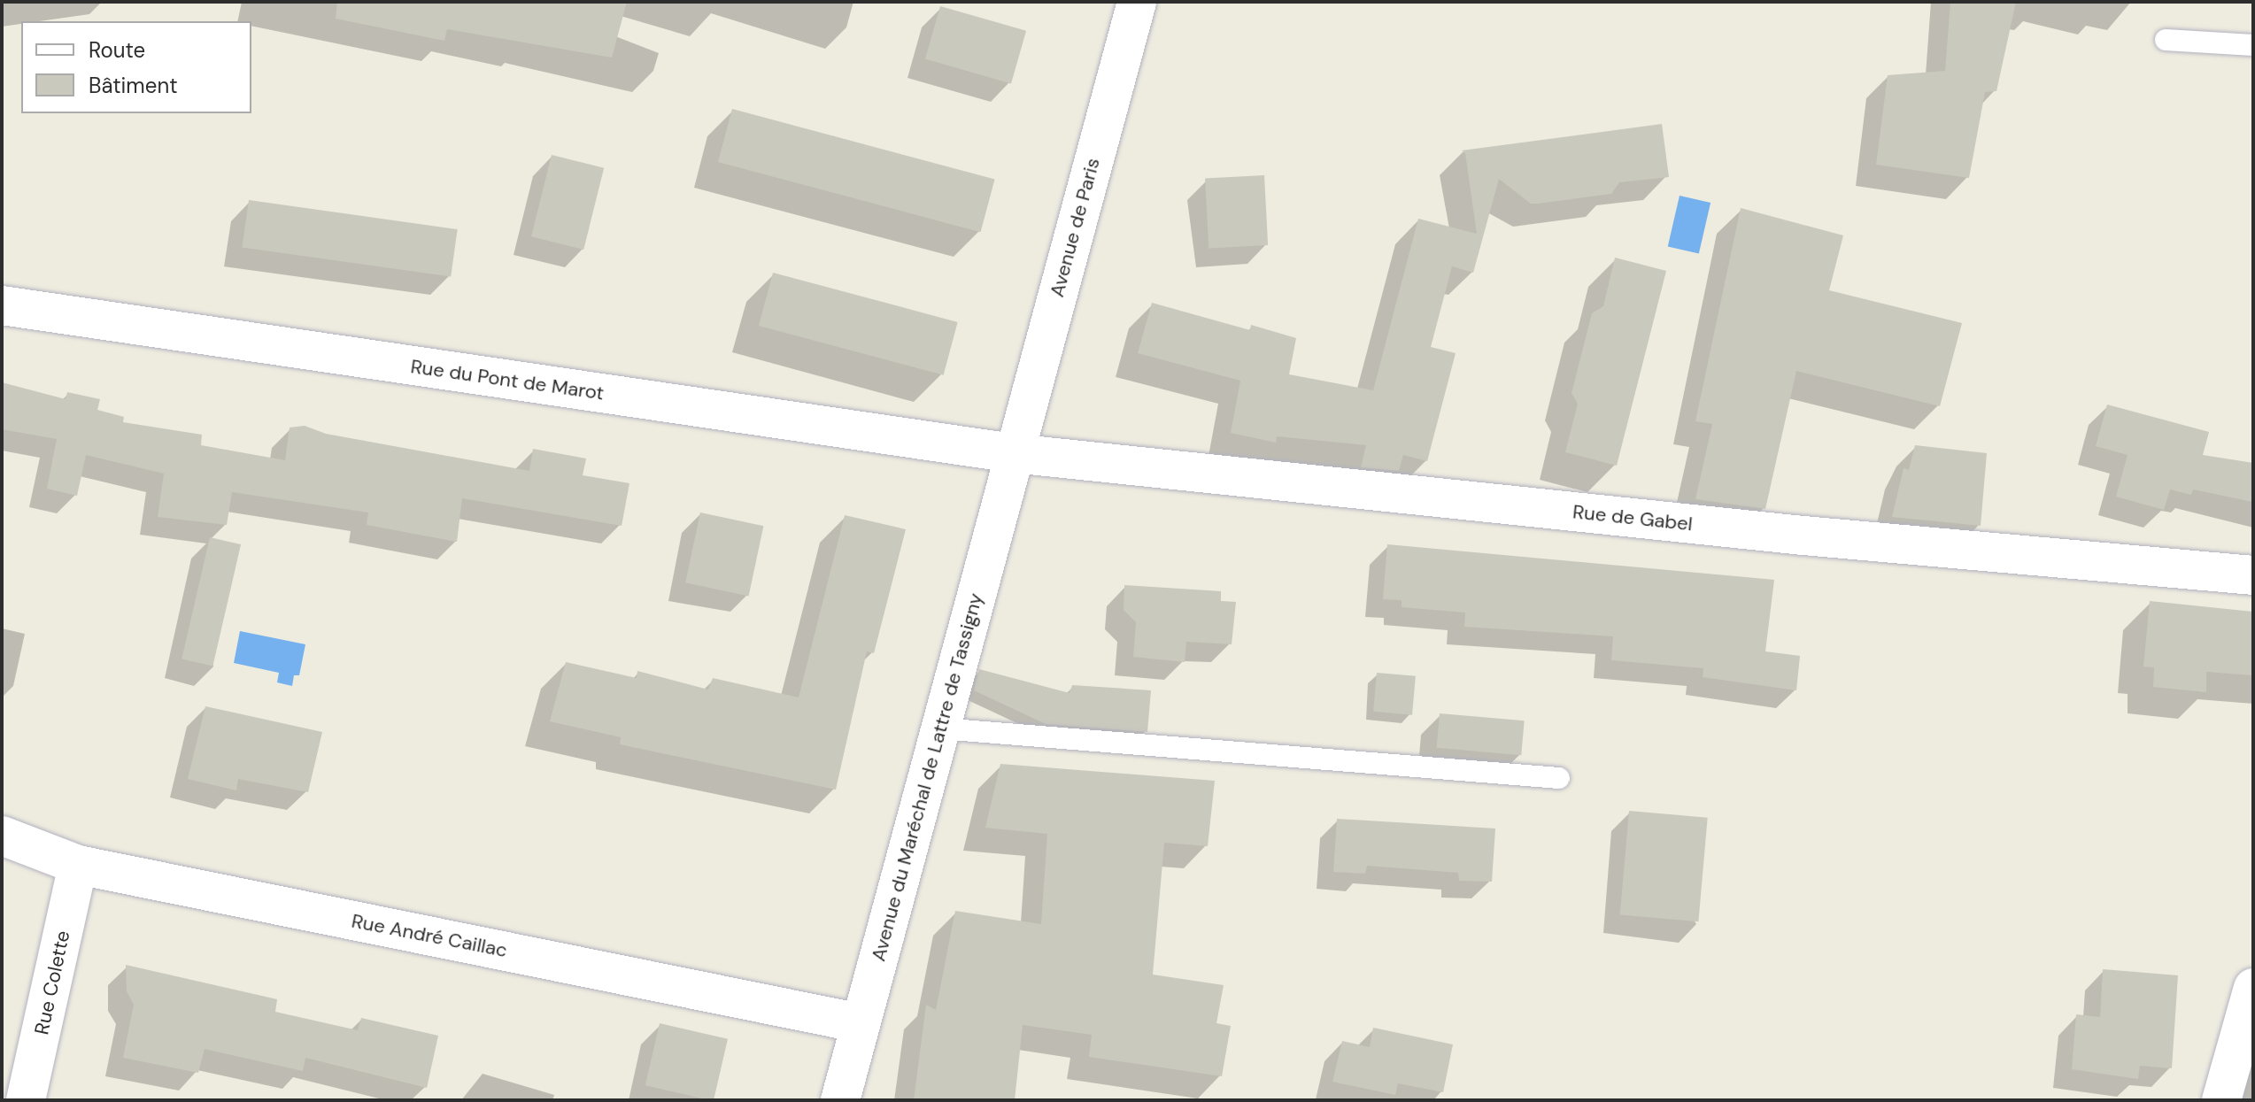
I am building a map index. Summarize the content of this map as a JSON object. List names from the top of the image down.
{
  "streets": {
    "street": [
      "Avenue de Paris",
      "Rue du Pont de Marot",
      "Rue de Gabel",
      "Avenue du Maréchal de Lattre de Tassigny",
      "Rue André Caillac",
      "Rue Colette"
    ]
  },
  "crossings": [
    ["Avenue de Paris", "Rue du Pont de Marot"],
    ["Avenue de Paris", "Rue de Gabel"],
    ["Avenue de Paris", "Avenue du Maréchal de Lattre de Tassigny"],
    ["Rue du Pont de Marot", "Rue de Gabel"],
    ["Rue du Pont de Marot", "Avenue du Maréchal de Lattre de Tassigny"],
    ["Rue de Gabel", "Avenue du Maréchal de Lattre de Tassigny"],
    ["Avenue du Maréchal de Lattre de Tassigny", "Rue André Caillac"],
    ["Rue André Caillac", "Rue Colette"]
  ],
  "legend": ["Route", "Bâtiment"]
}
